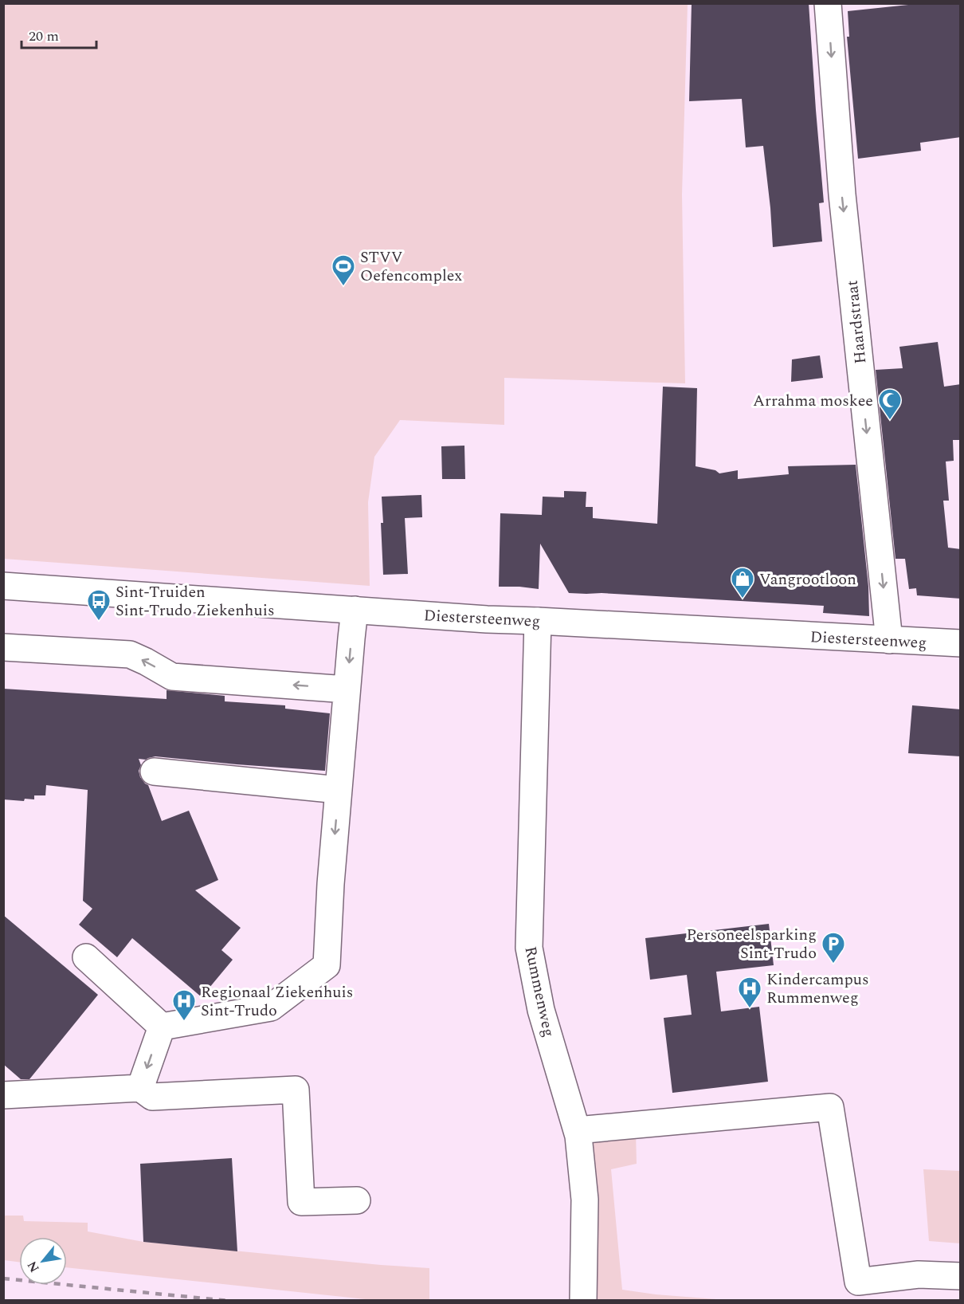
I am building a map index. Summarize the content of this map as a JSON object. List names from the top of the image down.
{
  "streets": {
    "street": ["Haardstraat", "Diestersteenweg", "Rummenweg"]
  },
  "crossings": [
    ["Haardstraat", "Diestersteenweg"],
    ["Diestersteenweg", "Rummenweg"]
  ],
  "one_way": ["Haardstraat"],
  "places": {
    "sports": ["STVV Oefencomplex"],
    "mosque": ["Arrahma moskee"],
    "shop": ["Vangrootloon"],
    "bus stop": ["Sint-Truiden Sint-Trudo Ziekenhuis"],
    "parking": ["Personeelsparking Sint-Trudo"],
    "hospital": ["Kindercampus Rummenweg", "Regionaal Ziekenhuis Sint-Trudo"]
  },
  "scale_bar": "20 m",
  "north": "bottom left"
}
